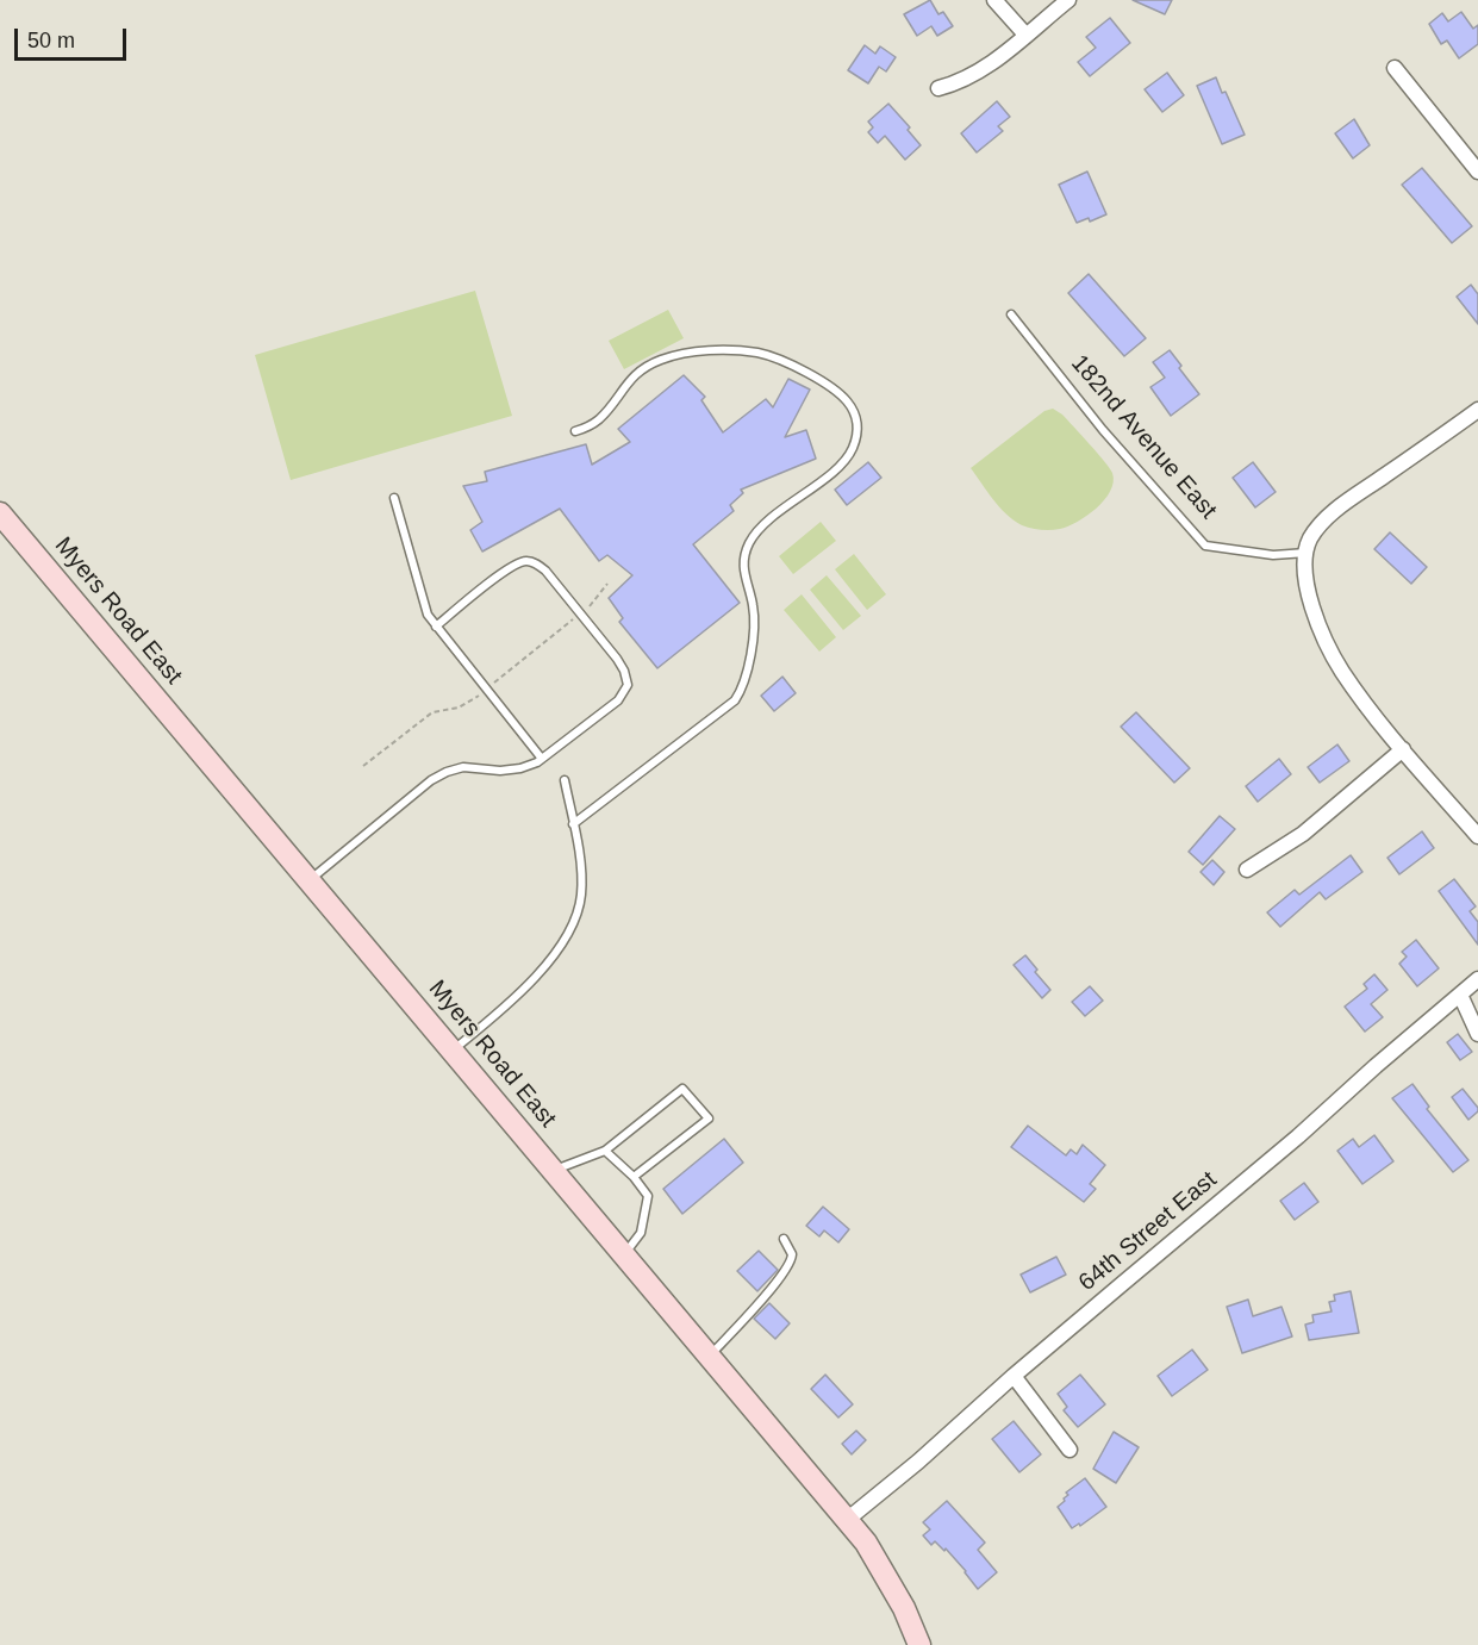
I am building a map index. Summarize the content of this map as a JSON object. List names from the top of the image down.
{
  "streets": {
    "street": ["Myers Road East", "64th Street East"],
    "lane": ["182nd Avenue East"]
  },
  "crossings": [
    ["Myers Road East", "64th Street East"]
  ],
  "scale_bar": "50 m"
}
